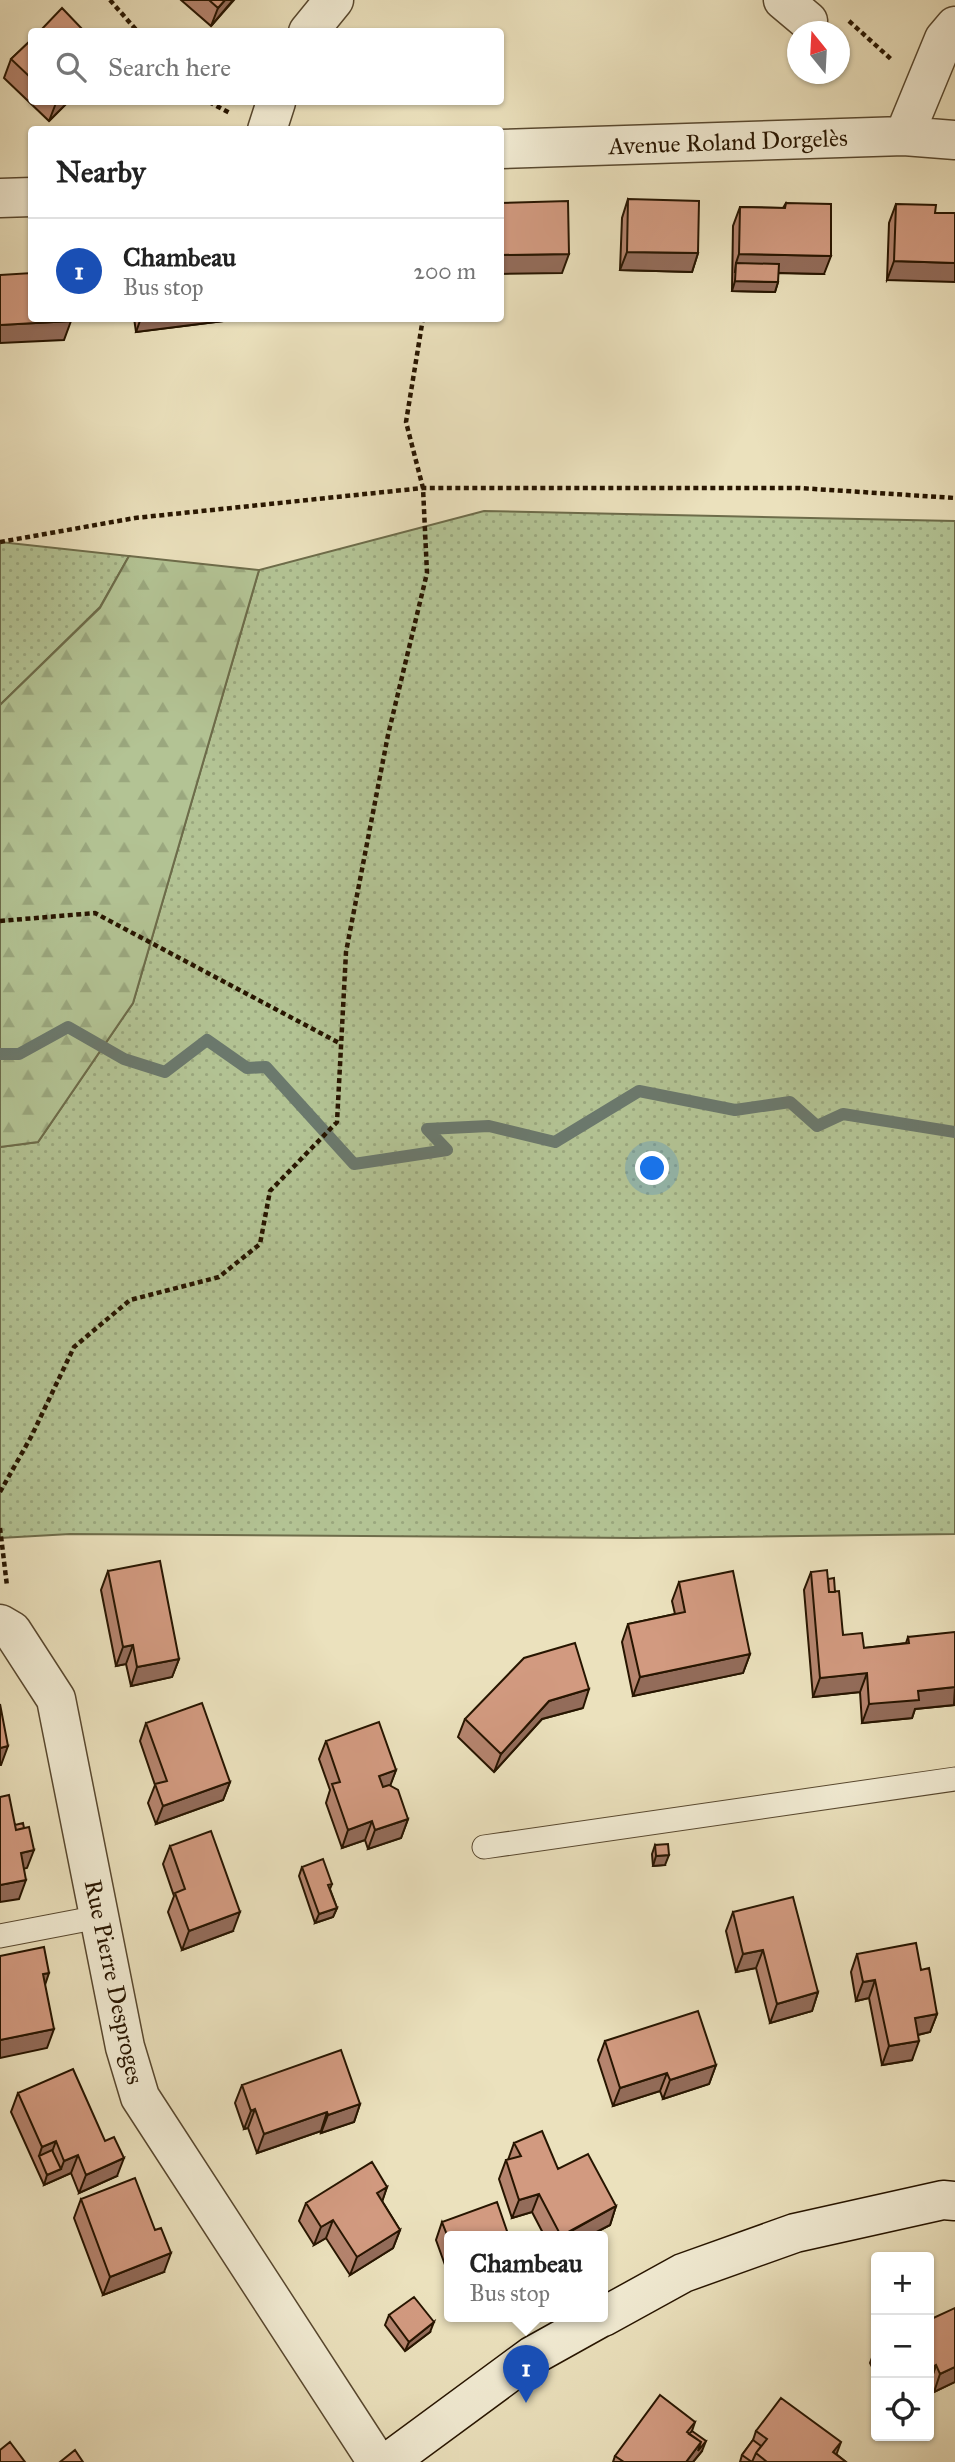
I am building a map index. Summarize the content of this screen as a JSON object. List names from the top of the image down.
{
  "streets": {
    "street": ["Avenue Roland Dorgelès", "Rue Pierre Desproges"]
  },
  "north": "top",
  "page": {
    "search": "Search here",
    "heading": "Nearby",
    "list": [
      {
        "mark": "1",
        "name": "Chambeau",
        "note": "Bus stop",
        "value": "200 m"
      }
    ],
    "popup": ["Chambeau", "Bus stop"],
    "map_buttons": ["+", "−"],
    "pins": "1"
  }
}
